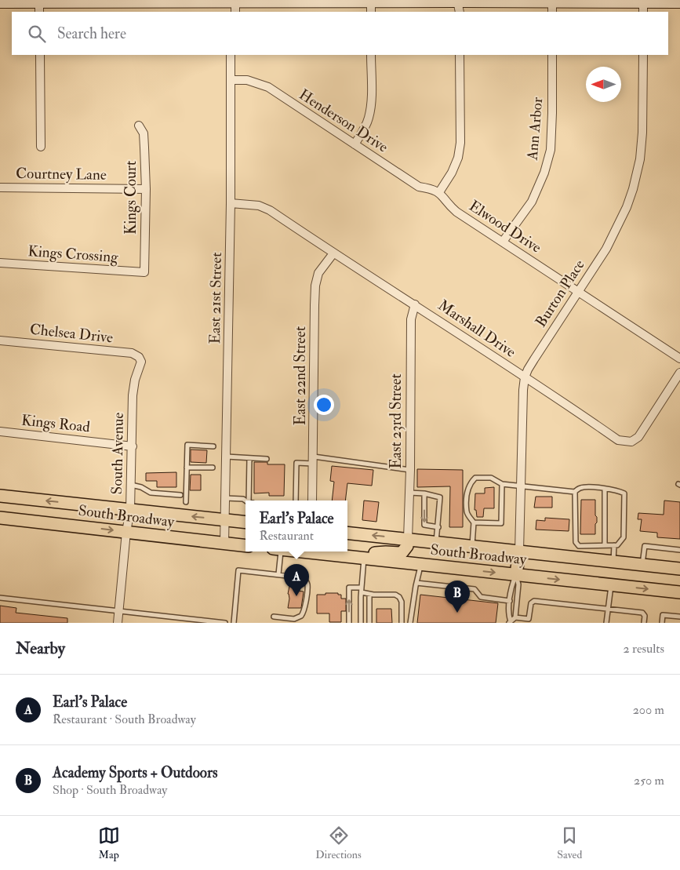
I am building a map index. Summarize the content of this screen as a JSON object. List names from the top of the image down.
{
  "streets": {
    "main road": ["South Broadway"],
    "street": [
      "Henderson Drive",
      "Ann Arbor",
      "Courtney Lane",
      "Kings Court",
      "Elwood Drive",
      "Kings Crossing",
      "Burton Place",
      "East 21st Street",
      "Marshall Drive",
      "Chelsea Drive",
      "East 22nd Street",
      "East 23rd Street",
      "Kings Road",
      "South Avenue"
    ]
  },
  "crossings": [
    ["Henderson Drive", "Elwood Drive"],
    ["Henderson Drive", "East 21st Street"],
    ["Ann Arbor", "Elwood Drive"],
    ["Courtney Lane", "Kings Court"],
    ["Kings Court", "Kings Crossing"],
    ["Elwood Drive", "Burton Place"],
    ["Burton Place", "Marshall Drive"],
    ["Burton Place", "South Broadway"],
    ["East 21st Street", "Marshall Drive"],
    ["East 21st Street", "South Broadway"],
    ["Marshall Drive", "East 22nd Street"],
    ["Marshall Drive", "East 23rd Street"],
    ["Chelsea Drive", "South Avenue"],
    ["East 23rd Street", "South Broadway"],
    ["Kings Road", "South Avenue"],
    ["South Avenue", "South Broadway"]
  ],
  "north": "left",
  "page": {
    "search": "Search here",
    "popup": ["Earl's Palace", "Restaurant"],
    "pins": ["A", "B"],
    "heading": ["Nearby", "2 results"],
    "list": [
      {
        "mark": "A",
        "name": "Earl's Palace",
        "note": "Restaurant · South Broadway",
        "value": "200 m"
      },
      {
        "mark": "B",
        "name": "Academy Sports + Outdoors",
        "note": "Shop · South Broadway",
        "value": "250 m"
      }
    ],
    "nav": ["Map", "Directions", "Saved"]
  }
}
